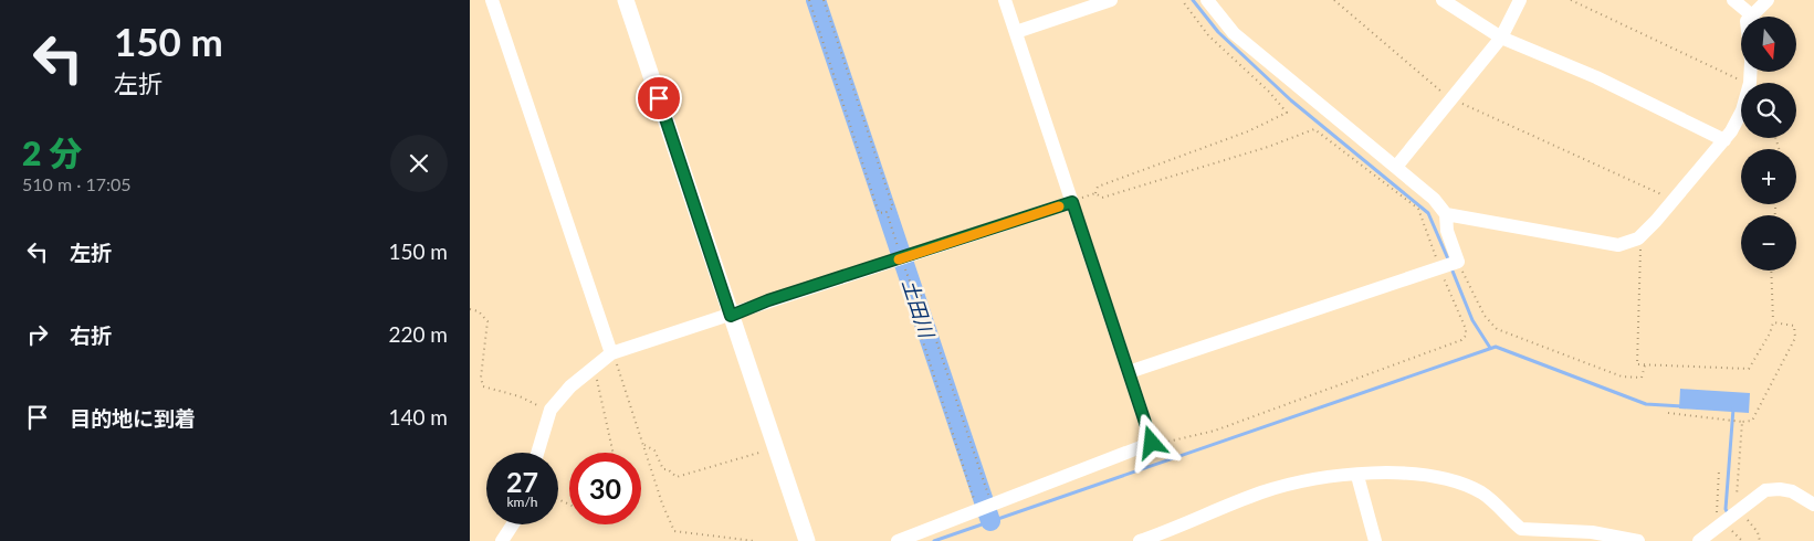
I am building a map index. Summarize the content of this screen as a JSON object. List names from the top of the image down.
{
  "water": ["土田川"],
  "north": "bottom",
  "page": {
    "turn": ["150 m", "左折"],
    "map_buttons": ["+", "−"],
    "heading": ["2 分", "510 m · 17:05"],
    "list": [
      {
        "name": "左折",
        "value": "150 m"
      },
      {
        "name": "右折",
        "value": "220 m"
      },
      {
        "name": "目的地に到着",
        "value": "140 m"
      }
    ],
    "speed": "27 km/h",
    "limit": "30"
  }
}
